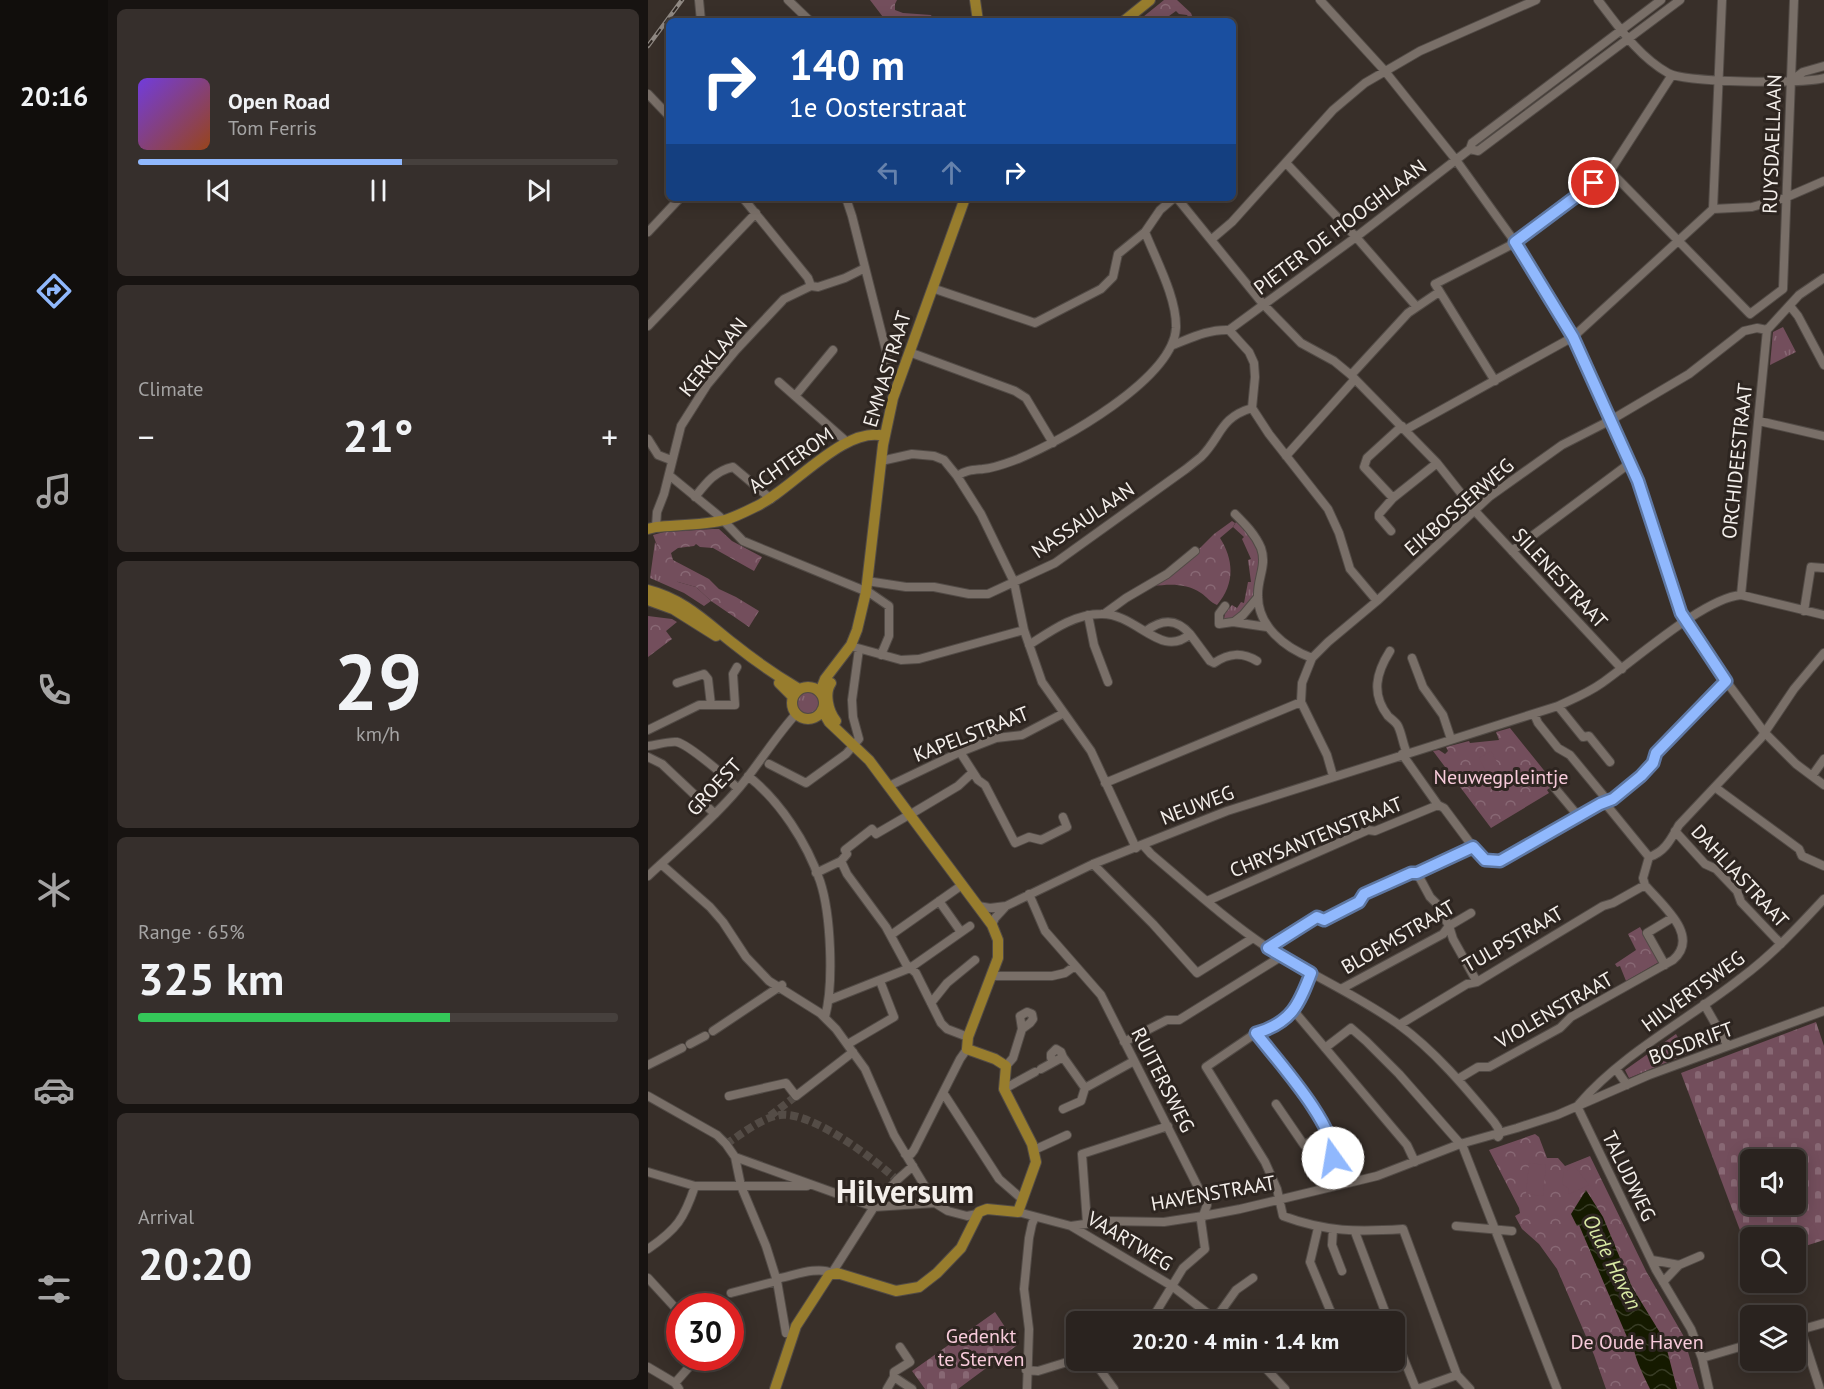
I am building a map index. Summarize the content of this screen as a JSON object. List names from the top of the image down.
{
  "streets": {
    "main road": ["EMMASTRAAT", "ACHTEROM"],
    "street": [
      "RUYSDAELLAAN",
      "PIETER DE HOOGHLAAN",
      "KERKLAAN",
      "ORCHIDEESTRAAT",
      "EIKBOSSERWEG",
      "NASSAULAAN",
      "SILENESTRAAT",
      "KAPELSTRAAT",
      "GROEST",
      "NEUWEG",
      "CHRYSANTENSTRAAT",
      "DAHLIASTRAAT",
      "BLOEMSTRAAT",
      "TULPSTRAAT",
      "HILVERTSWEG",
      "VIOLENSTRAAT",
      "BOSDRIFT",
      "RUITERSWEG",
      "TALUDWEG",
      "HAVENSTRAAT",
      "VAARTWEG"
    ]
  },
  "crossings": [
    ["PIETER DE HOOGHLAAN", "SILENESTRAAT"],
    ["KERKLAAN", "ACHTEROM"],
    ["EMMASTRAAT", "ACHTEROM"],
    ["EMMASTRAAT", "NASSAULAAN"],
    ["EMMASTRAAT", "GROEST"],
    ["ORCHIDEESTRAAT", "EIKBOSSERWEG"],
    ["ORCHIDEESTRAAT", "NEUWEG"],
    ["EIKBOSSERWEG", "SILENESTRAAT"],
    ["SILENESTRAAT", "NEUWEG"],
    ["NEUWEG", "RUITERSWEG"],
    ["DAHLIASTRAAT", "HILVERTSWEG"],
    ["TULPSTRAAT", "VIOLENSTRAAT"],
    ["HILVERTSWEG", "BOSDRIFT"],
    ["HILVERTSWEG", "TALUDWEG"],
    ["HILVERTSWEG", "HAVENSTRAAT"],
    ["BOSDRIFT", "TALUDWEG"],
    ["BOSDRIFT", "HAVENSTRAAT"],
    ["RUITERSWEG", "HAVENSTRAAT"],
    ["TALUDWEG", "HAVENSTRAAT"],
    ["HAVENSTRAAT", "VAARTWEG"]
  ],
  "districts": ["Hilversum"],
  "water": ["Oude Haven"],
  "parks": ["Neuwegpleintje", "Gedenkt te Sterven", "De Oude Haven"],
  "page": {
    "tabs": "20:16",
    "turn": ["140 m", "1e Oosterstraat"],
    "song": ["Open Road", "Tom Ferris"],
    "tile": [
      "Climate",
      ["29", "km/h"],
      ["Range · 65%", "325 km"],
      ["Arrival", "20:20"]
    ],
    "heat": ["−", "21°", "+"],
    "limit": "30",
    "trip": "20:20 · 4 min · 1.4 km"
  }
}
